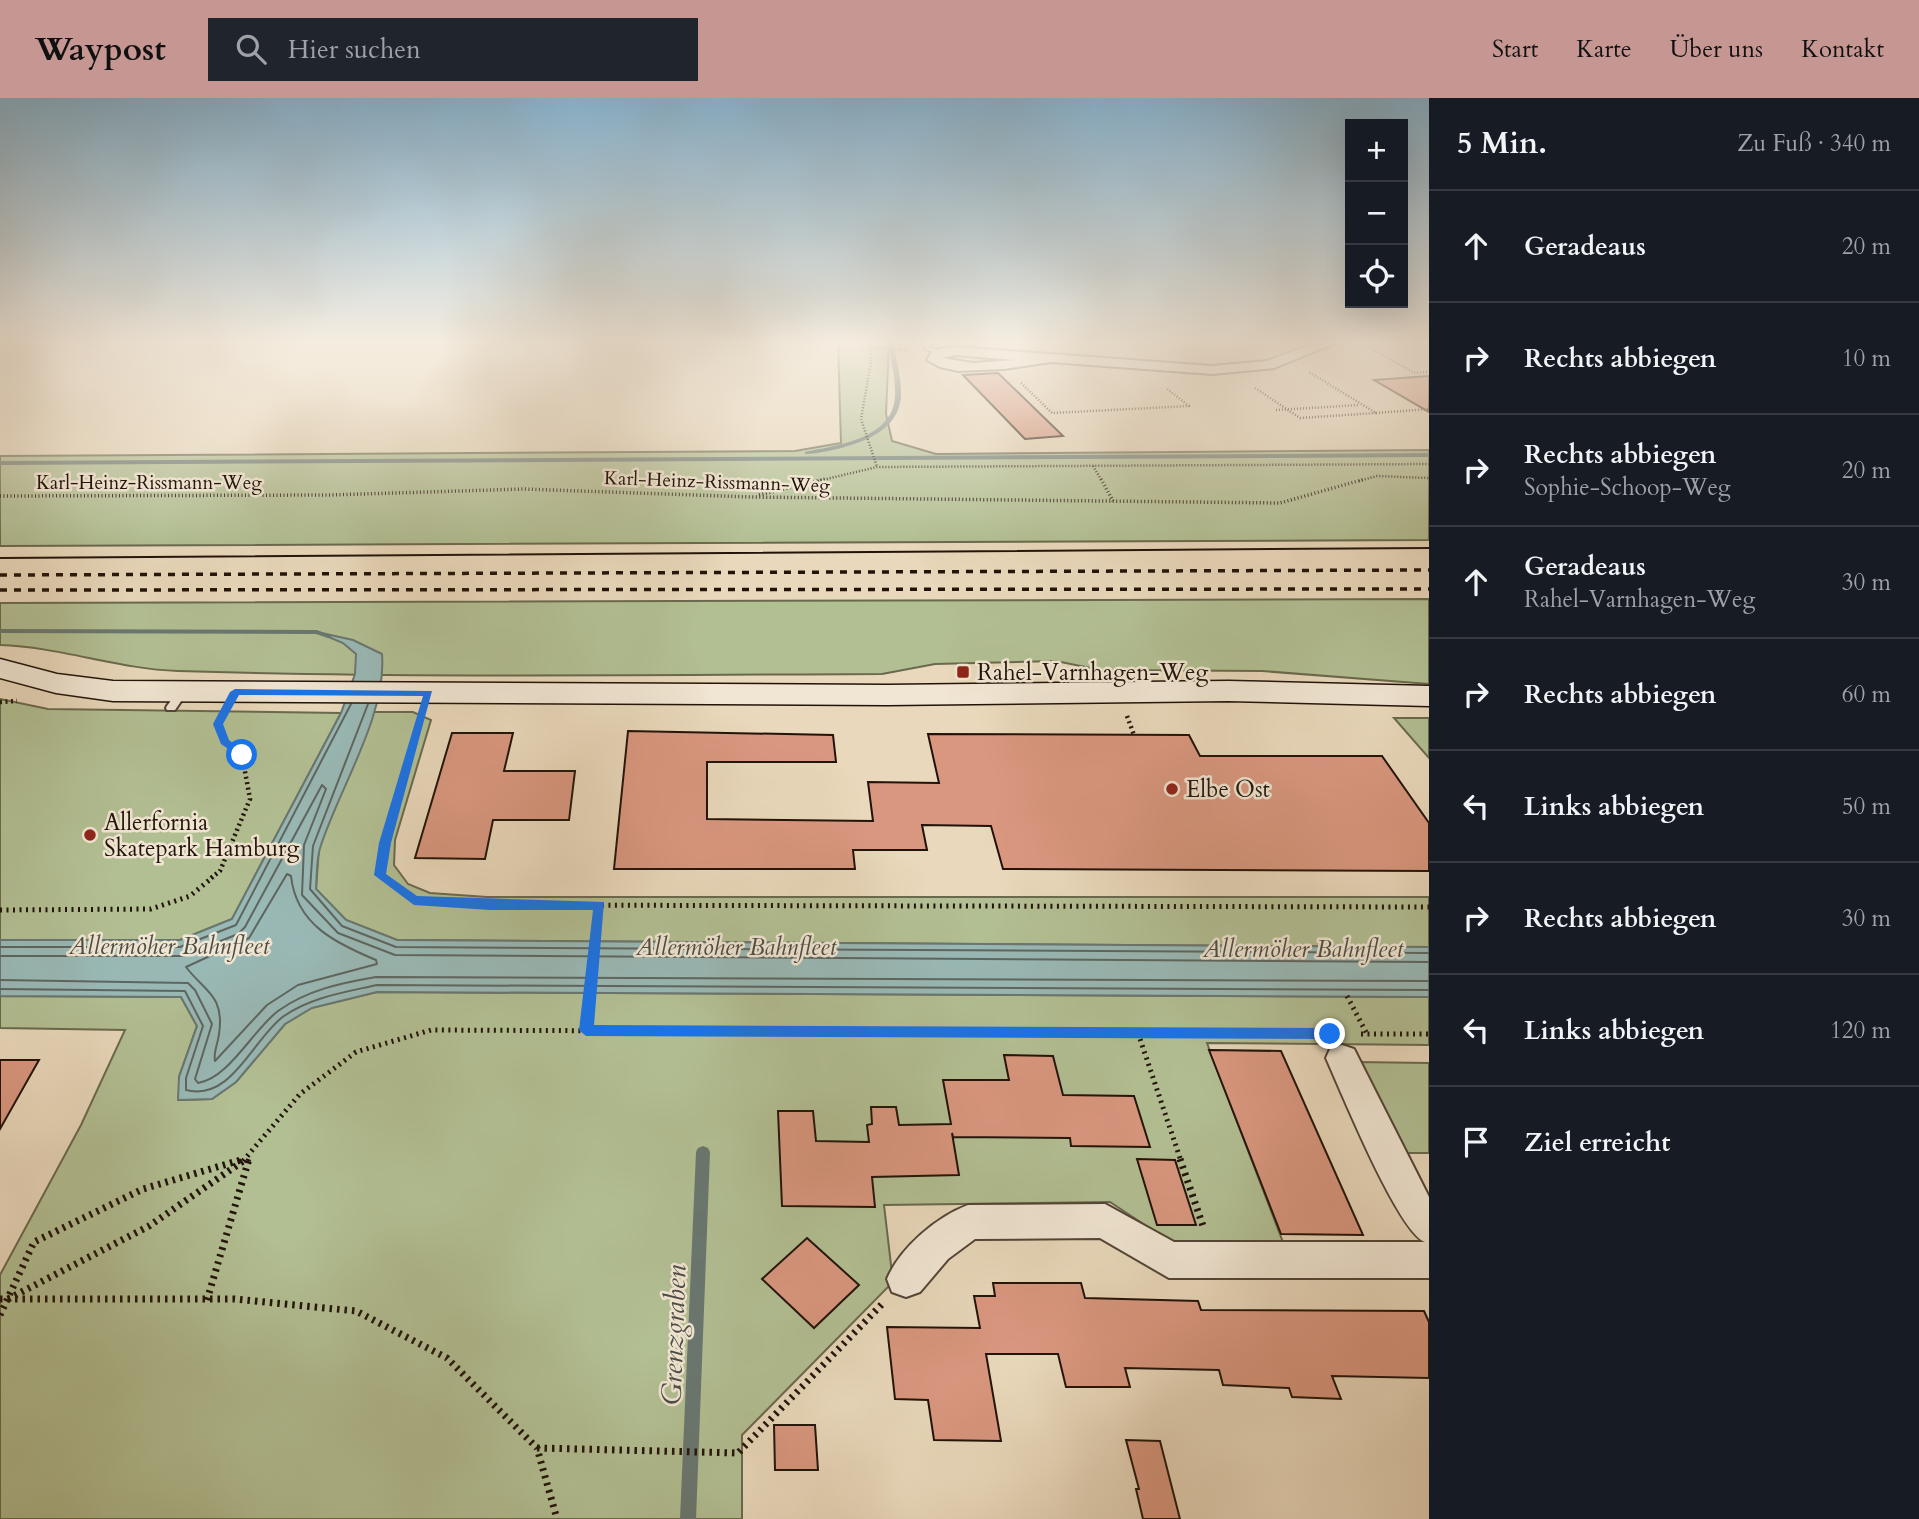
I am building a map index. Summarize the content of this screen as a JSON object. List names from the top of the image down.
{
  "streets": {
    "path": ["Karl-Heinz-Rissmann-Weg"]
  },
  "water": ["Allermöher Bahnfleet", "Grenzgraben"],
  "places": {
    "transit": ["Rahel-Varnhagen-Weg"],
    "other": ["Elbe Ost", "Allerfornia Skatepark Hamburg"]
  },
  "page": {
    "header": "Waypost",
    "search": "Hier suchen",
    "nav": [
      "Start",
      "Karte",
      "Über uns",
      "Kontakt"
    ],
    "heading": ["5 Min.", "Zu Fuß · 340 m"],
    "map_buttons": ["+", "−"],
    "list": [
      ["Geradeaus", "20 m"],
      ["Rechts abbiegen", "10 m"],
      ["Rechts abbiegen", "Sophie-Schoop-Weg", "20 m"],
      ["Geradeaus", "Rahel-Varnhagen-Weg", "30 m"],
      ["Rechts abbiegen", "60 m"],
      ["Links abbiegen", "50 m"],
      ["Rechts abbiegen", "30 m"],
      ["Links abbiegen", "120 m"],
      "Ziel erreicht"
    ]
  }
}
